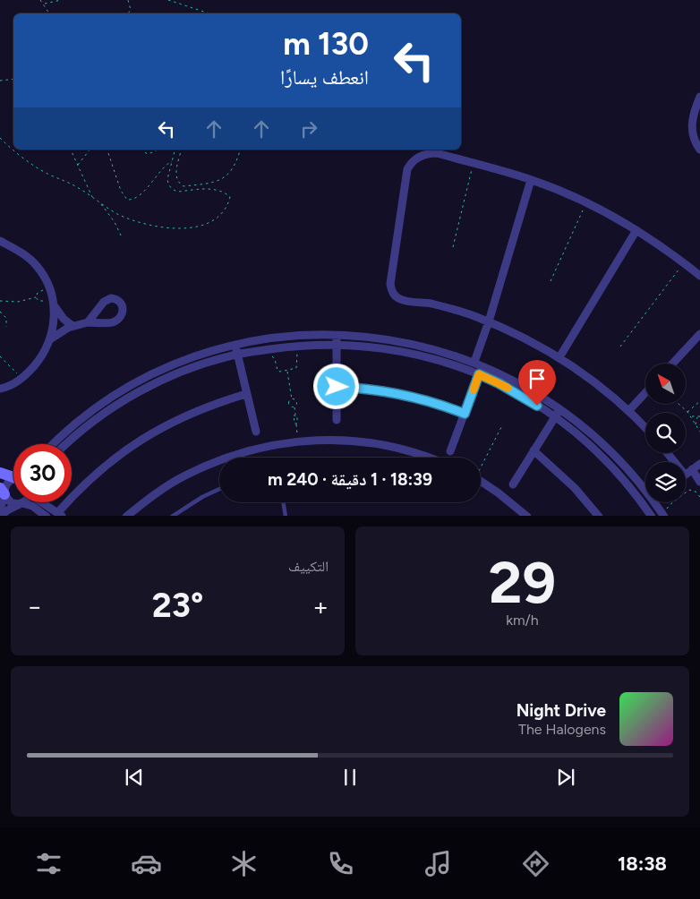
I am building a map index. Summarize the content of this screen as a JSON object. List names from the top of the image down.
{
  "north": "top left",
  "page": {
    "turn": ["130 m", "انعطف يسارًا"],
    "limit": "30",
    "trip": "18:39 · 1 دقيقة · 240 m",
    "tile": [
      ["29", "km/h"],
      "التكييف"
    ],
    "heat": ["−", "23°", "+"],
    "song": ["Night Drive", "The Halogens"],
    "tabs": "18:38"
  }
}
